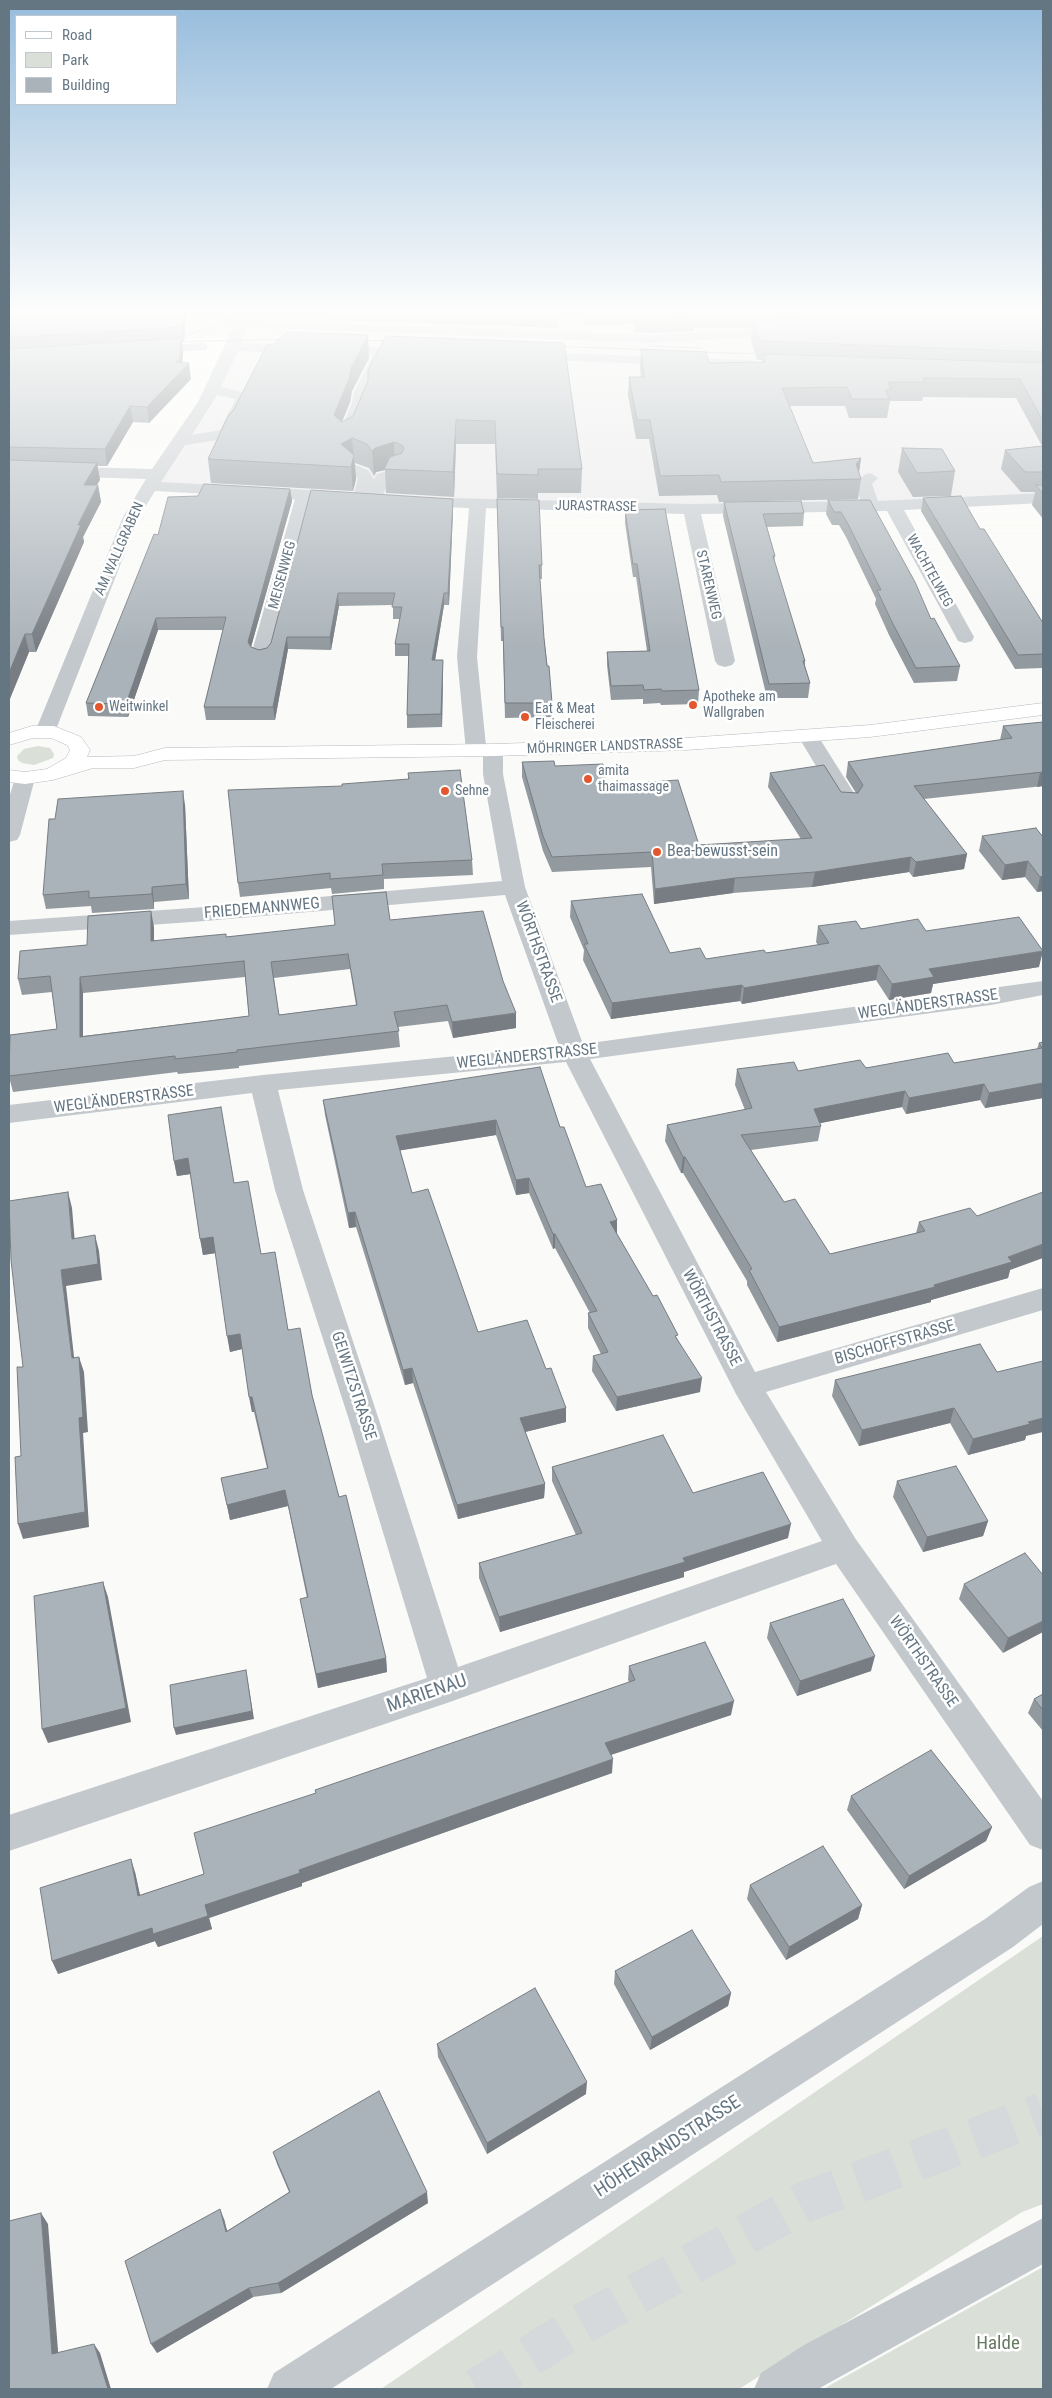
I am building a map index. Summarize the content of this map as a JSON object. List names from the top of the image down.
{
  "streets": {
    "main road": ["MÖHRINGER LANDSTRASSE"],
    "street": [
      "JURASTRASSE",
      "AM WALLGRABEN",
      "WACHTELWEG",
      "MEISENWEG",
      "STARENWEG",
      "FRIEDEMANNWEG",
      "WÖRTHSTRASSE",
      "WEGLÄNDERSTRASSE",
      "BISCHOFFSTRASSE",
      "GEIWITZSTRASSE",
      "MARIENAU",
      "HÖHENRANDSTRASSE"
    ]
  },
  "crossings": [
    ["JURASTRASSE", "AM WALLGRABEN"],
    ["JURASTRASSE", "WACHTELWEG"],
    ["JURASTRASSE", "MEISENWEG"],
    ["JURASTRASSE", "STARENWEG"],
    ["JURASTRASSE", "WÖRTHSTRASSE"],
    ["AM WALLGRABEN", "MÖHRINGER LANDSTRASSE"],
    ["MÖHRINGER LANDSTRASSE", "WÖRTHSTRASSE"],
    ["FRIEDEMANNWEG", "WÖRTHSTRASSE"],
    ["WÖRTHSTRASSE", "WEGLÄNDERSTRASSE"],
    ["WÖRTHSTRASSE", "BISCHOFFSTRASSE"],
    ["WÖRTHSTRASSE", "MARIENAU"],
    ["WEGLÄNDERSTRASSE", "GEIWITZSTRASSE"],
    ["GEIWITZSTRASSE", "MARIENAU"]
  ],
  "parks": ["Halde"],
  "places": [
    "Apotheke am Wallgraben",
    "Weitwinkel",
    "Eat & Meat Fleischerei",
    "amita thaimassage",
    "Sehne",
    "Bea-bewusst-sein"
  ],
  "legend": ["Road", "Park", "Building"]
}
